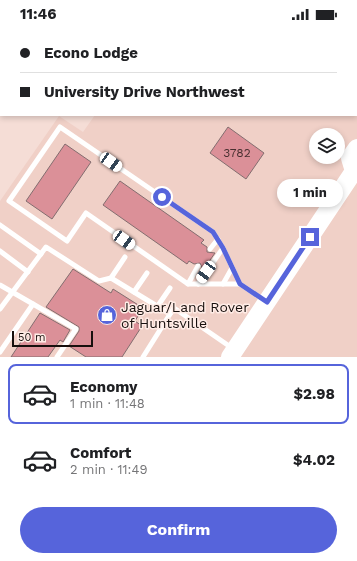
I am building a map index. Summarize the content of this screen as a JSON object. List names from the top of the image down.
{
  "places": {
    "shop": ["Jaguar/Land Rover of Huntsville"]
  },
  "house_numbers": ["3782"],
  "scale_bar": "50 m",
  "page": {
    "status": "11:46",
    "banner": ["Econo Lodge", "University Drive Northwest"],
    "bubble": "1 min",
    "scale": "50 m",
    "list": [
      {
        "name": "Economy",
        "note": "1 min · 11:48",
        "value": "$2.98"
      },
      {
        "name": "Comfort",
        "note": "2 min · 11:49",
        "value": "$4.02"
      }
    ],
    "buttons": "Confirm"
  }
}
